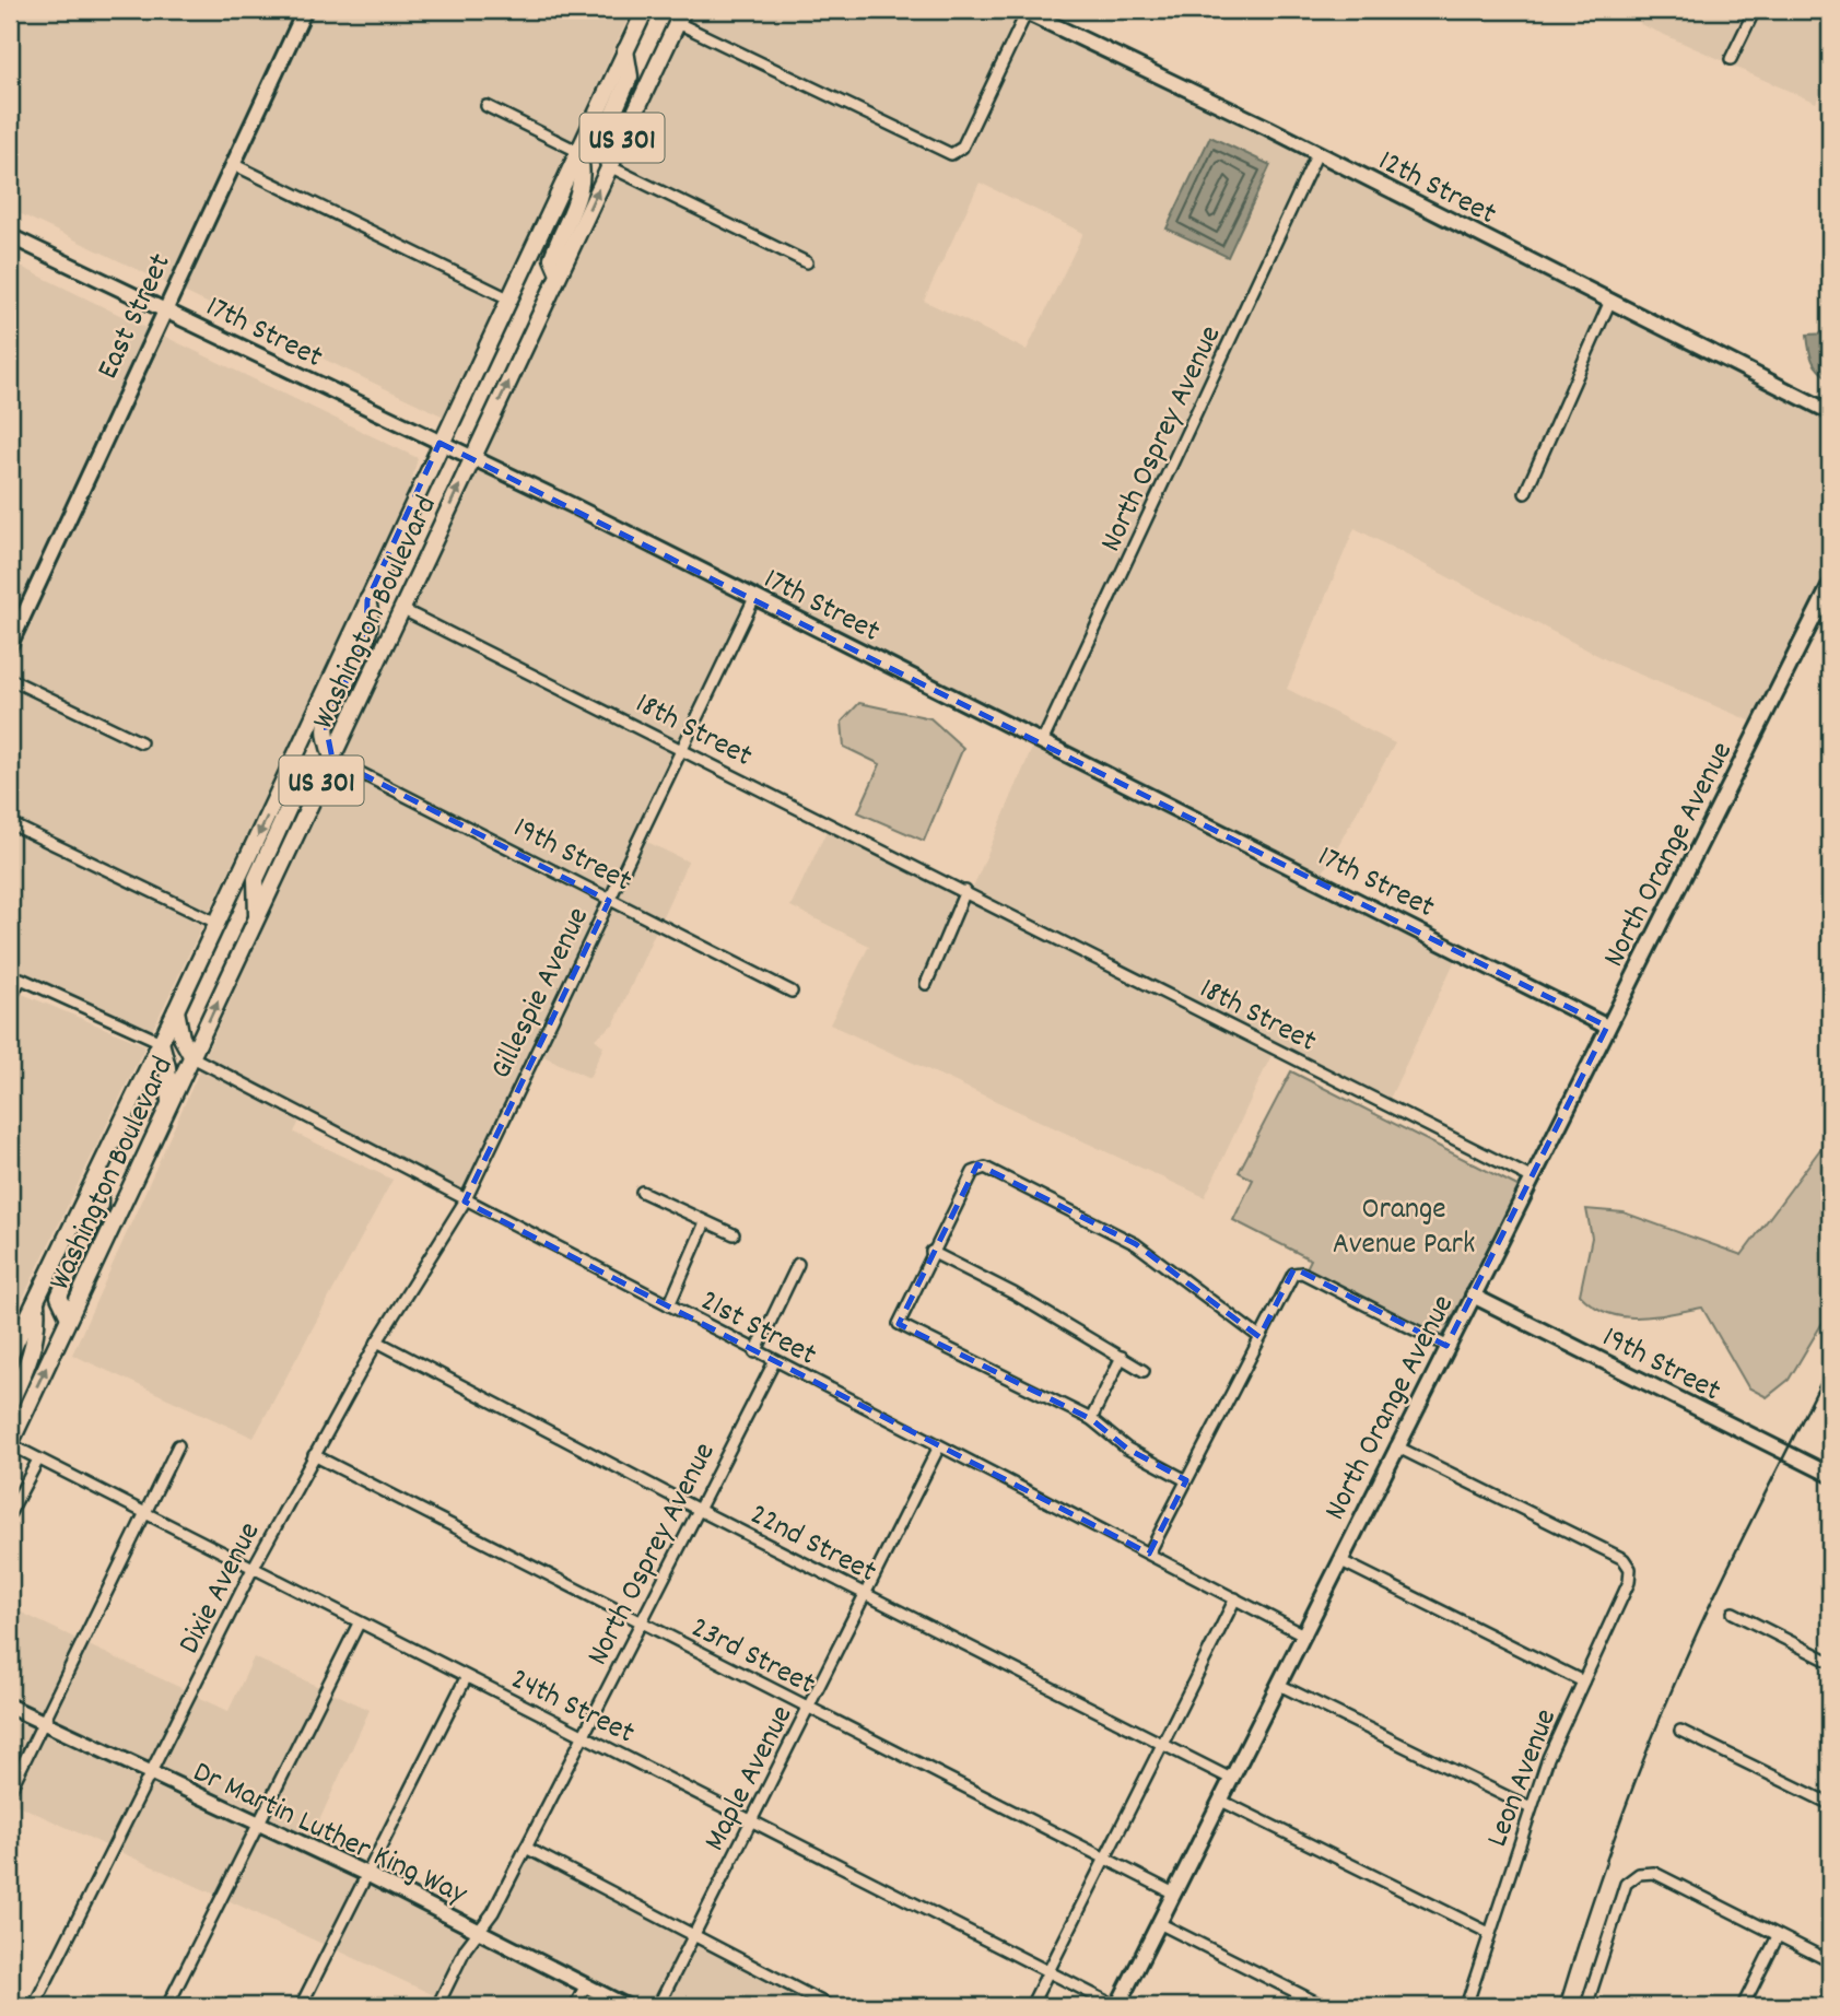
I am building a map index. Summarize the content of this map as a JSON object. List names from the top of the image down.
{
  "streets": {
    "main road": ["US 301", "Washington Boulevard"],
    "street": [
      "12th Street",
      "East Street",
      "17th Street",
      "North Osprey Avenue",
      "18th Street",
      "19th Street",
      "North Orange Avenue",
      "Gillespie Avenue",
      "21st Street",
      "22nd Street",
      "Dixie Avenue",
      "23rd Street",
      "24th Street",
      "Maple Avenue",
      "Leon Avenue",
      "Dr Martin Luther King Way"
    ]
  },
  "crossings": [
    ["12th Street", "North Osprey Avenue"],
    ["East Street", "17th Street"],
    ["17th Street", "North Osprey Avenue"],
    ["17th Street", "Washington Boulevard"],
    ["17th Street", "North Orange Avenue"],
    ["17th Street", "Gillespie Avenue"],
    ["North Osprey Avenue", "21st Street"],
    ["North Osprey Avenue", "22nd Street"],
    ["North Osprey Avenue", "23rd Street"],
    ["North Osprey Avenue", "24th Street"],
    ["North Osprey Avenue", "Dr Martin Luther King Way"],
    ["Washington Boulevard", "18th Street"],
    ["Washington Boulevard", "19th Street"],
    ["Washington Boulevard", "21st Street"],
    ["Washington Boulevard", "24th Street"],
    ["18th Street", "North Orange Avenue"],
    ["18th Street", "Gillespie Avenue"],
    ["19th Street", "North Orange Avenue"],
    ["19th Street", "Gillespie Avenue"],
    ["North Orange Avenue", "21st Street"],
    ["North Orange Avenue", "22nd Street"],
    ["North Orange Avenue", "23rd Street"],
    ["North Orange Avenue", "24th Street"],
    ["North Orange Avenue", "Leon Avenue"],
    ["Gillespie Avenue", "21st Street"],
    ["Gillespie Avenue", "Dixie Avenue"],
    ["21st Street", "Dixie Avenue"],
    ["21st Street", "Maple Avenue"],
    ["22nd Street", "Dixie Avenue"],
    ["22nd Street", "Maple Avenue"],
    ["Dixie Avenue", "23rd Street"],
    ["Dixie Avenue", "24th Street"],
    ["Dixie Avenue", "Dr Martin Luther King Way"],
    ["23rd Street", "Maple Avenue"],
    ["24th Street", "Maple Avenue"]
  ],
  "parks": ["Orange Avenue Park"]
}
